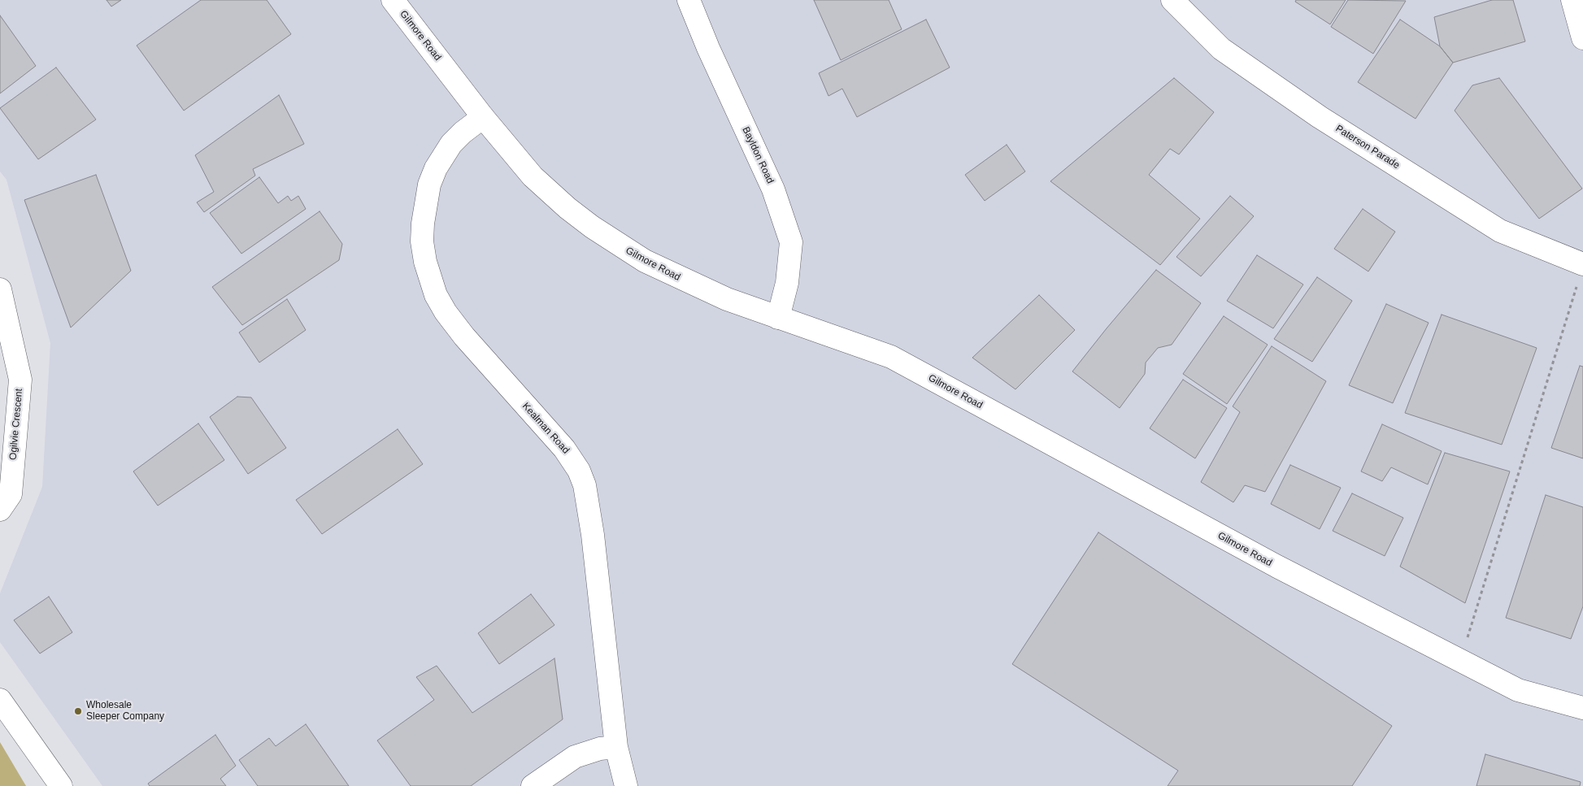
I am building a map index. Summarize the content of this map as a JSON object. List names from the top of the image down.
{
  "streets": {
    "street": [
      "Gilmore Road",
      "Paterson Parade",
      "Bayldon Road",
      "Ogilvie Crescent",
      "Kealman Road"
    ]
  },
  "crossings": [
    ["Gilmore Road", "Bayldon Road"],
    ["Gilmore Road", "Kealman Road"]
  ],
  "places": ["Wholesale Sleeper Company"]
}
